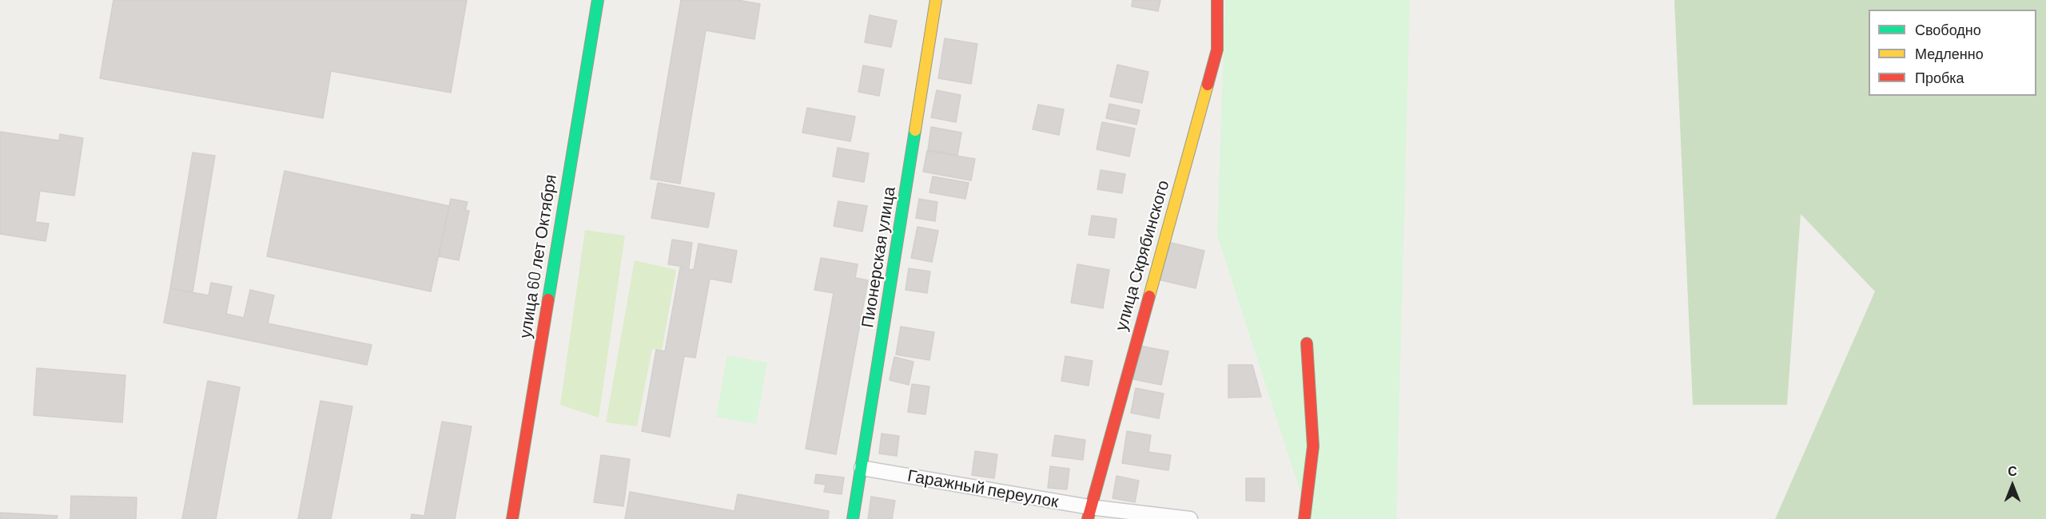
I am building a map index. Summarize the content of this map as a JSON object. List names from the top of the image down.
{
  "streets": {
    "street": [
      "улица Скрябинского",
      "улица 60 лет Октября",
      "Пионерская улица",
      "Гаражный переулок"
    ]
  },
  "crossings": [
    ["улица Скрябинского", "Гаражный переулок"],
    ["Пионерская улица", "Гаражный переулок"]
  ],
  "legend": ["Свободно", "Медленно", "Пробка"],
  "north": "top"
}
